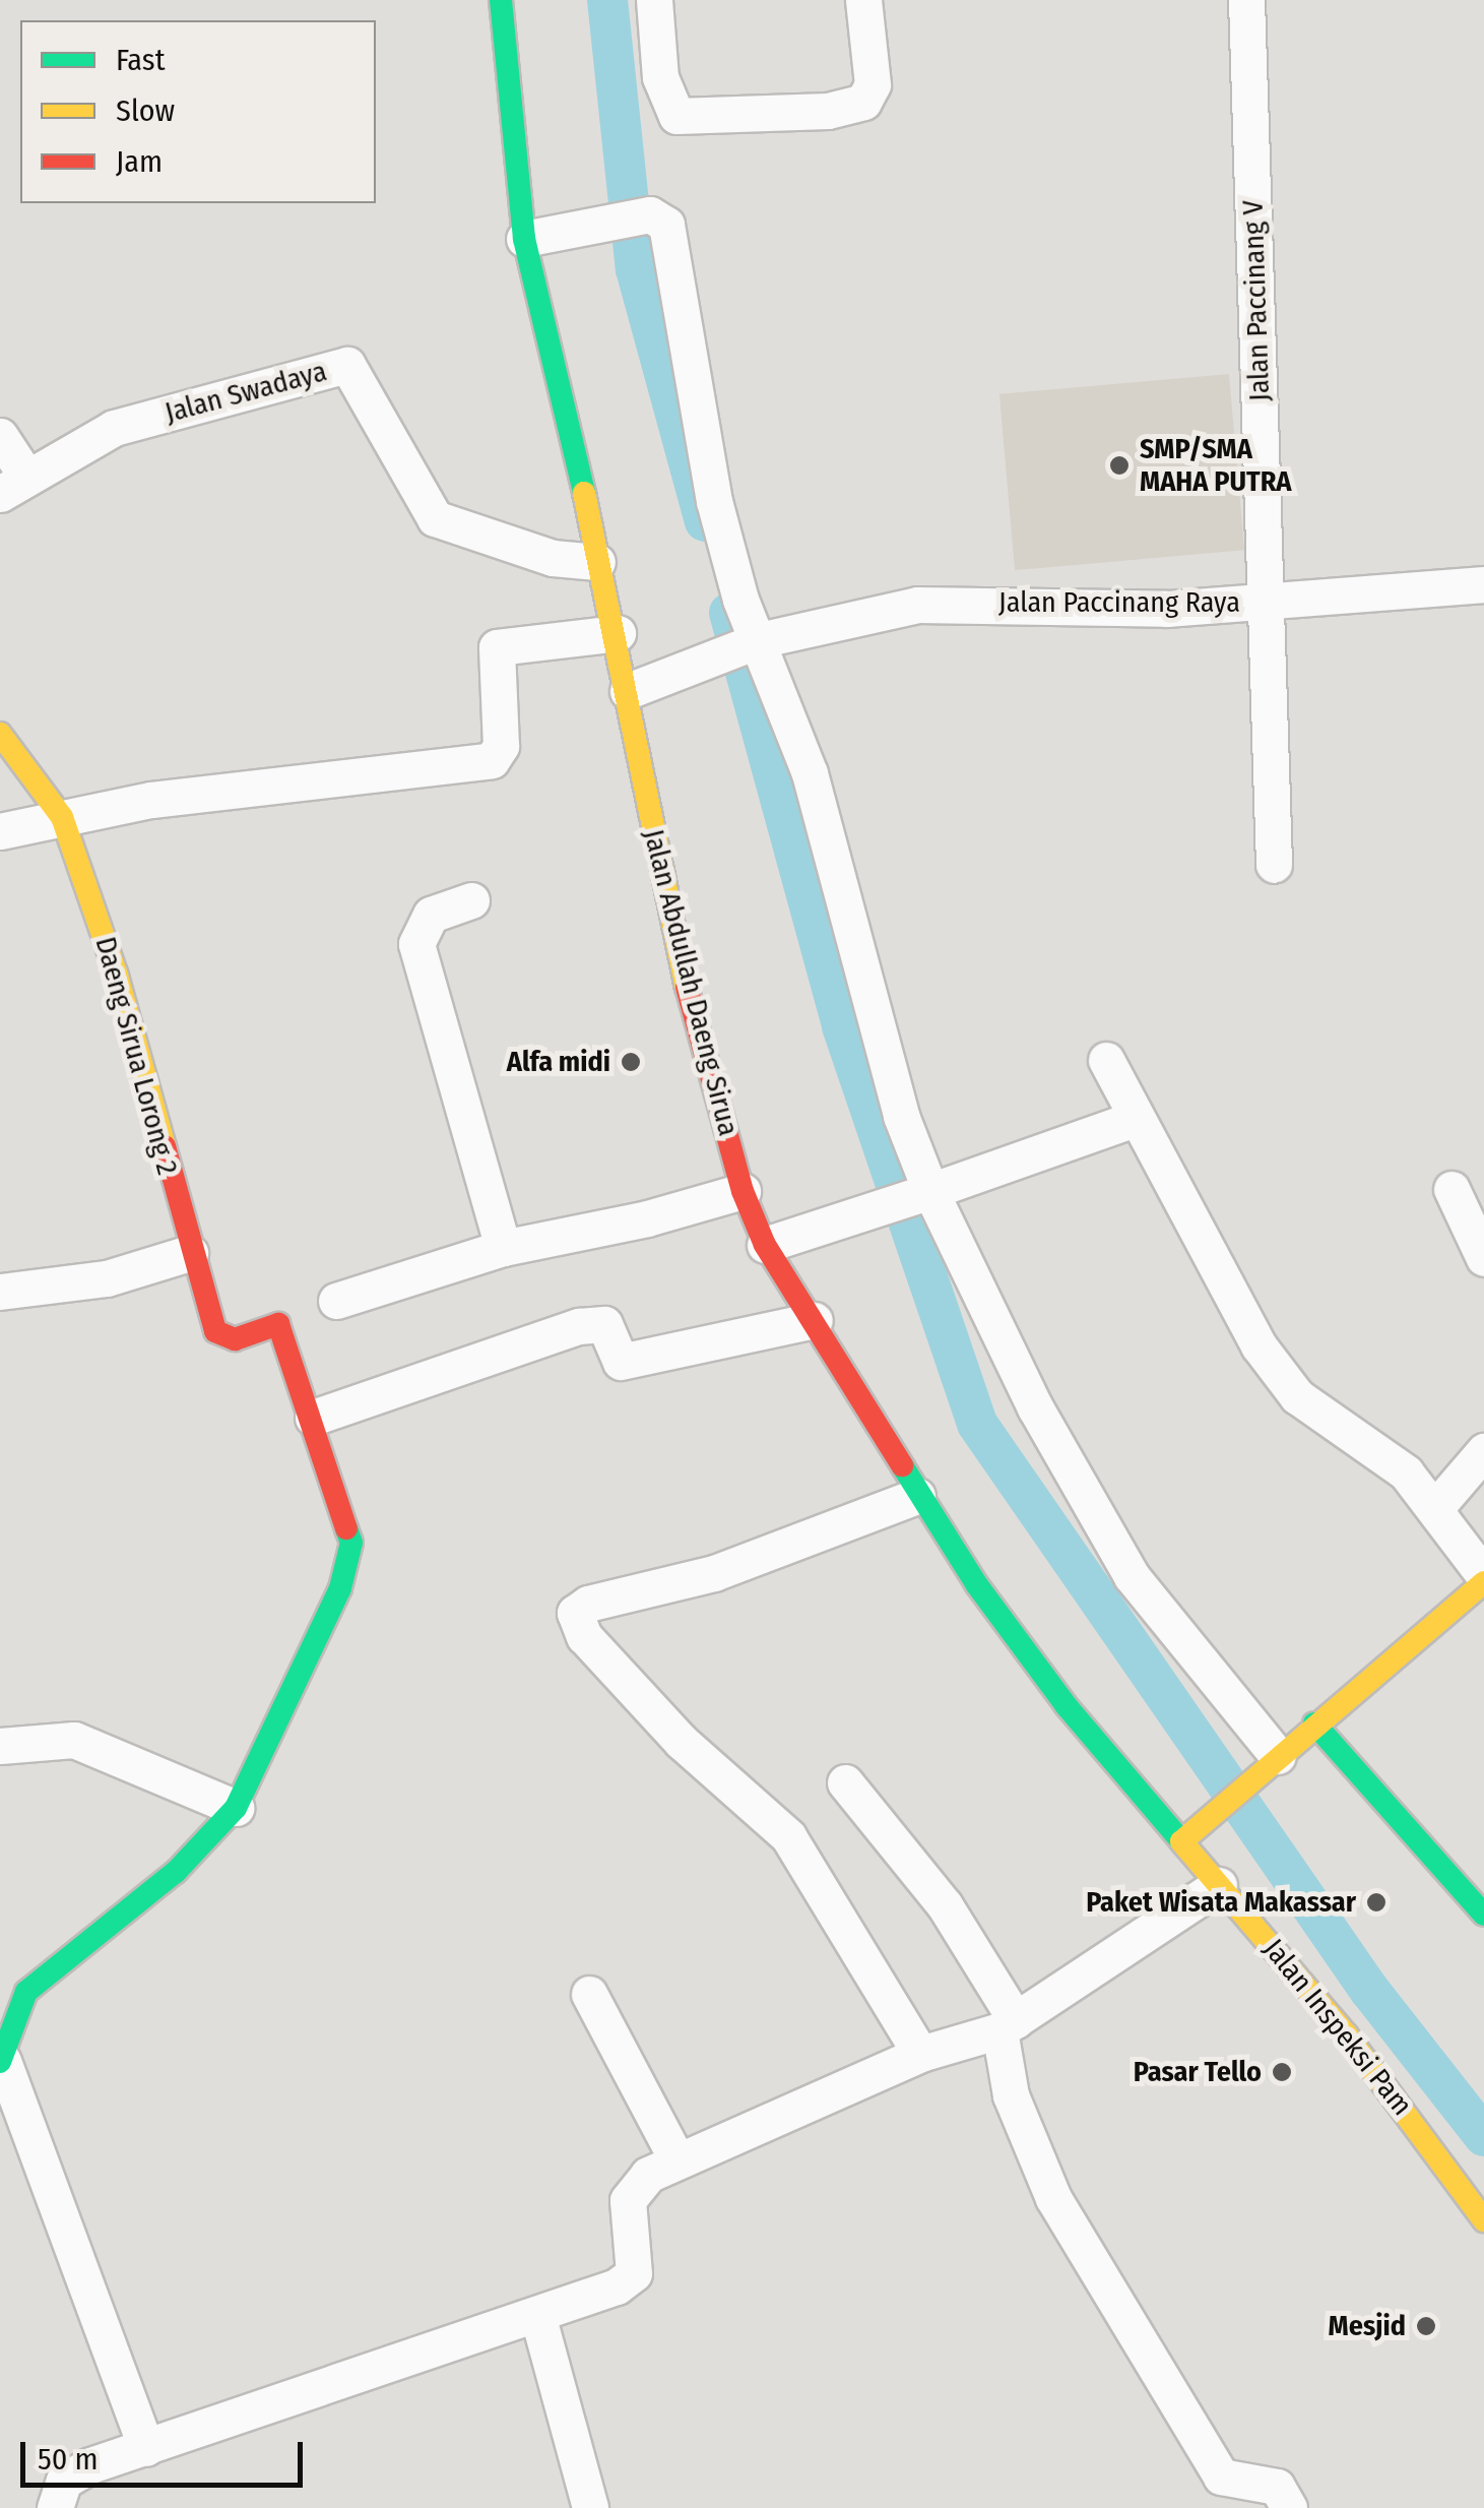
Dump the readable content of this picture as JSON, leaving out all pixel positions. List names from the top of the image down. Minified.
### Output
{"streets":{"main road":["Jalan Abdullah Daeng Sirua","Daeng Sirua Lorong 2","Jalan Inspeksi Pam"],"street":["Jalan Paccinang V","Jalan Swadaya","Jalan Paccinang Raya"]},"crossings":[["Jalan Paccinang V","Jalan Paccinang Raya"],["Jalan Swadaya","Jalan Abdullah Daeng Sirua"],["Jalan Paccinang Raya","Jalan Abdullah Daeng Sirua"],["Jalan Abdullah Daeng Sirua","Jalan Inspeksi Pam"]],"places":["SMP/SMA MAHA PUTRA","Alfa midi","Paket Wisata Makassar","Pasar Tello","Mesjid"],"legend":["Fast","Slow","Jam"],"scale_bar":"50 m"}
